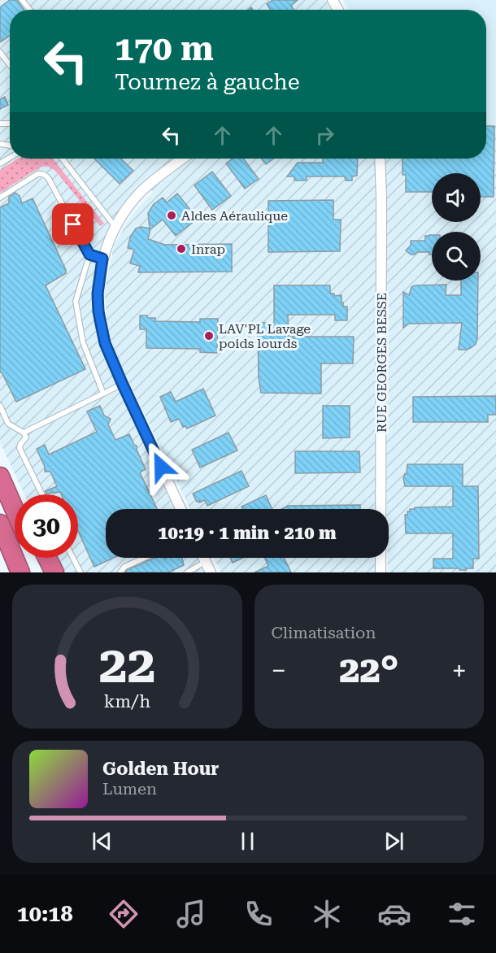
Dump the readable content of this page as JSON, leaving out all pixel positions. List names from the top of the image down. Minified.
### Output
{"streets":{"street":["RUE GEORGES BESSE"]},"places":["Aldes Aéraulique","Inrap","LAV'PL Lavage poids lourds"],"page":{"turn":["170 m","Tournez à gauche"],"limit":"30","trip":"10:19 · 1 min · 210 m","tile":"Climatisation","heat":["−","22°","+"],"song":["Golden Hour","Lumen"],"tabs":"10:18","gauge":["22","km/h"]}}
